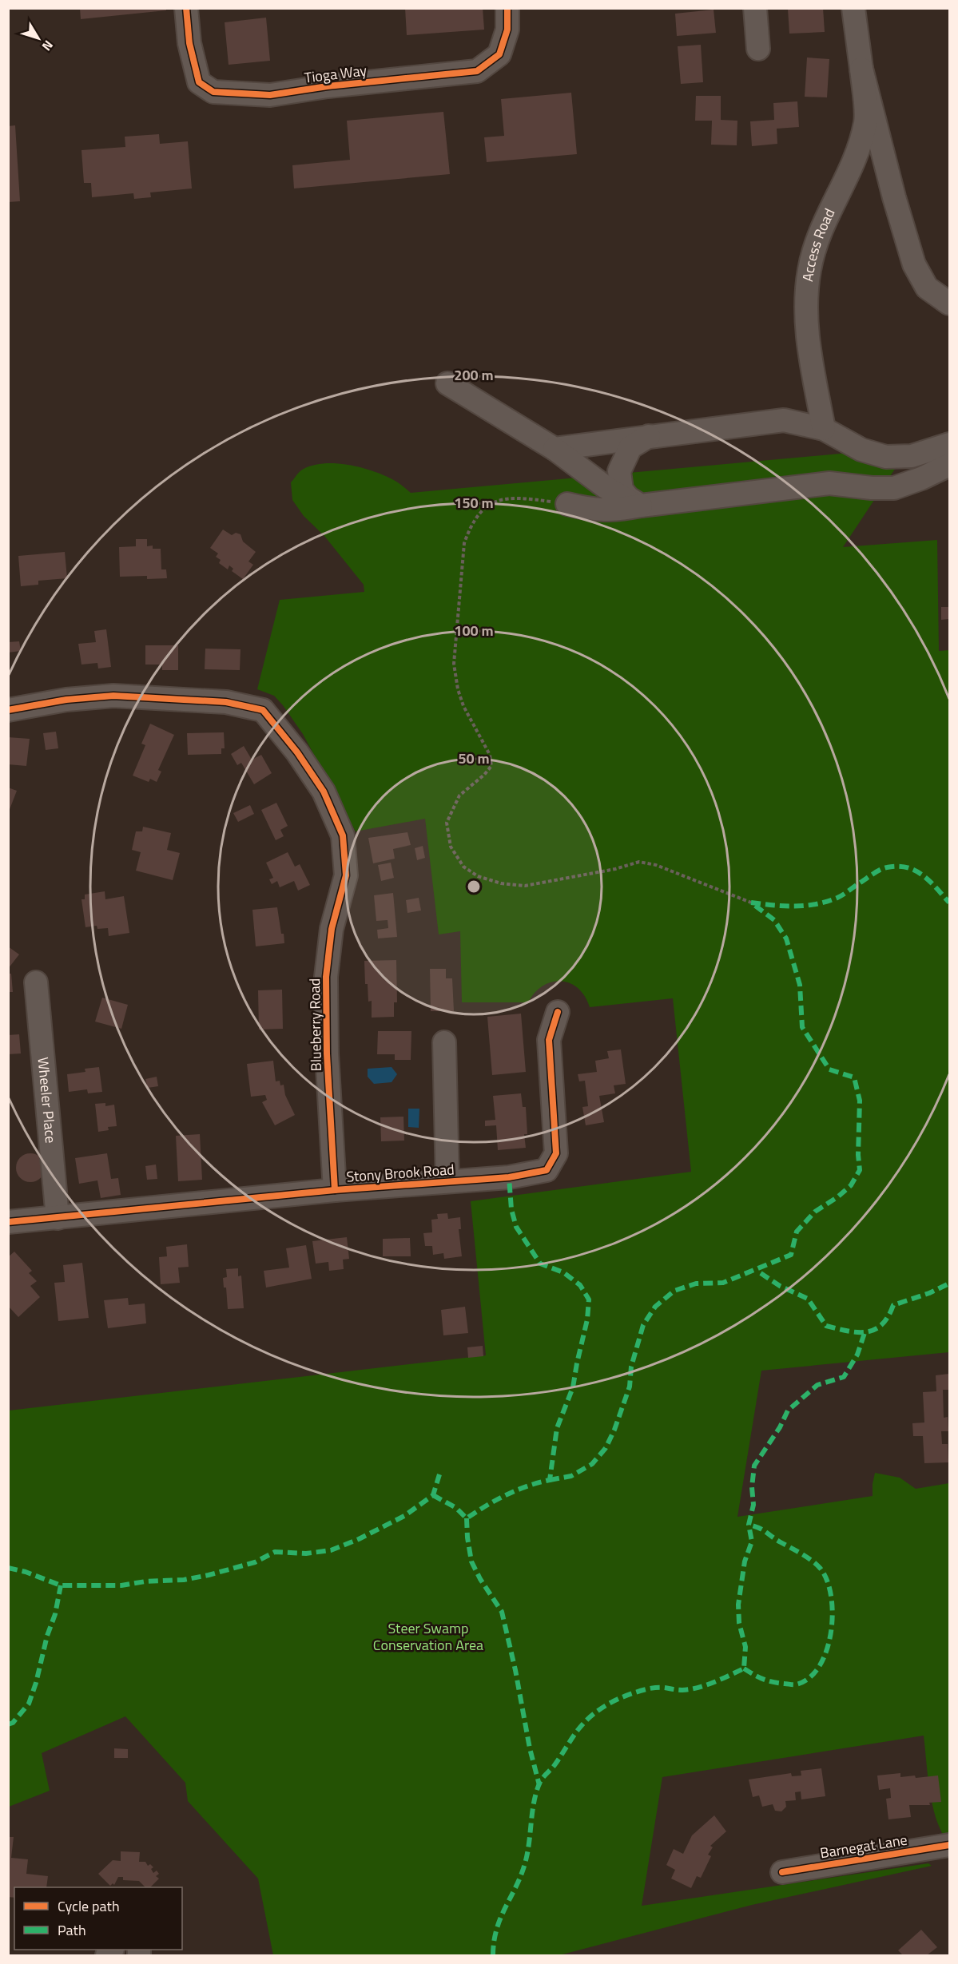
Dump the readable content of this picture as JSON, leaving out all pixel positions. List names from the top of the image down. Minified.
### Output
{"streets":{"street":["Tioga Way","Access Road","Blueberry Road","Wheeler Place","Stony Brook Road","Barnegat Lane"]},"crossings":[["Blueberry Road","Stony Brook Road"],["Wheeler Place","Stony Brook Road"]],"parks":["Steer Swamp Conservation Area"],"legend":["Cycle path","Path"],"north":"bottom right","rings":["200 m","150 m","100 m","50 m"]}
